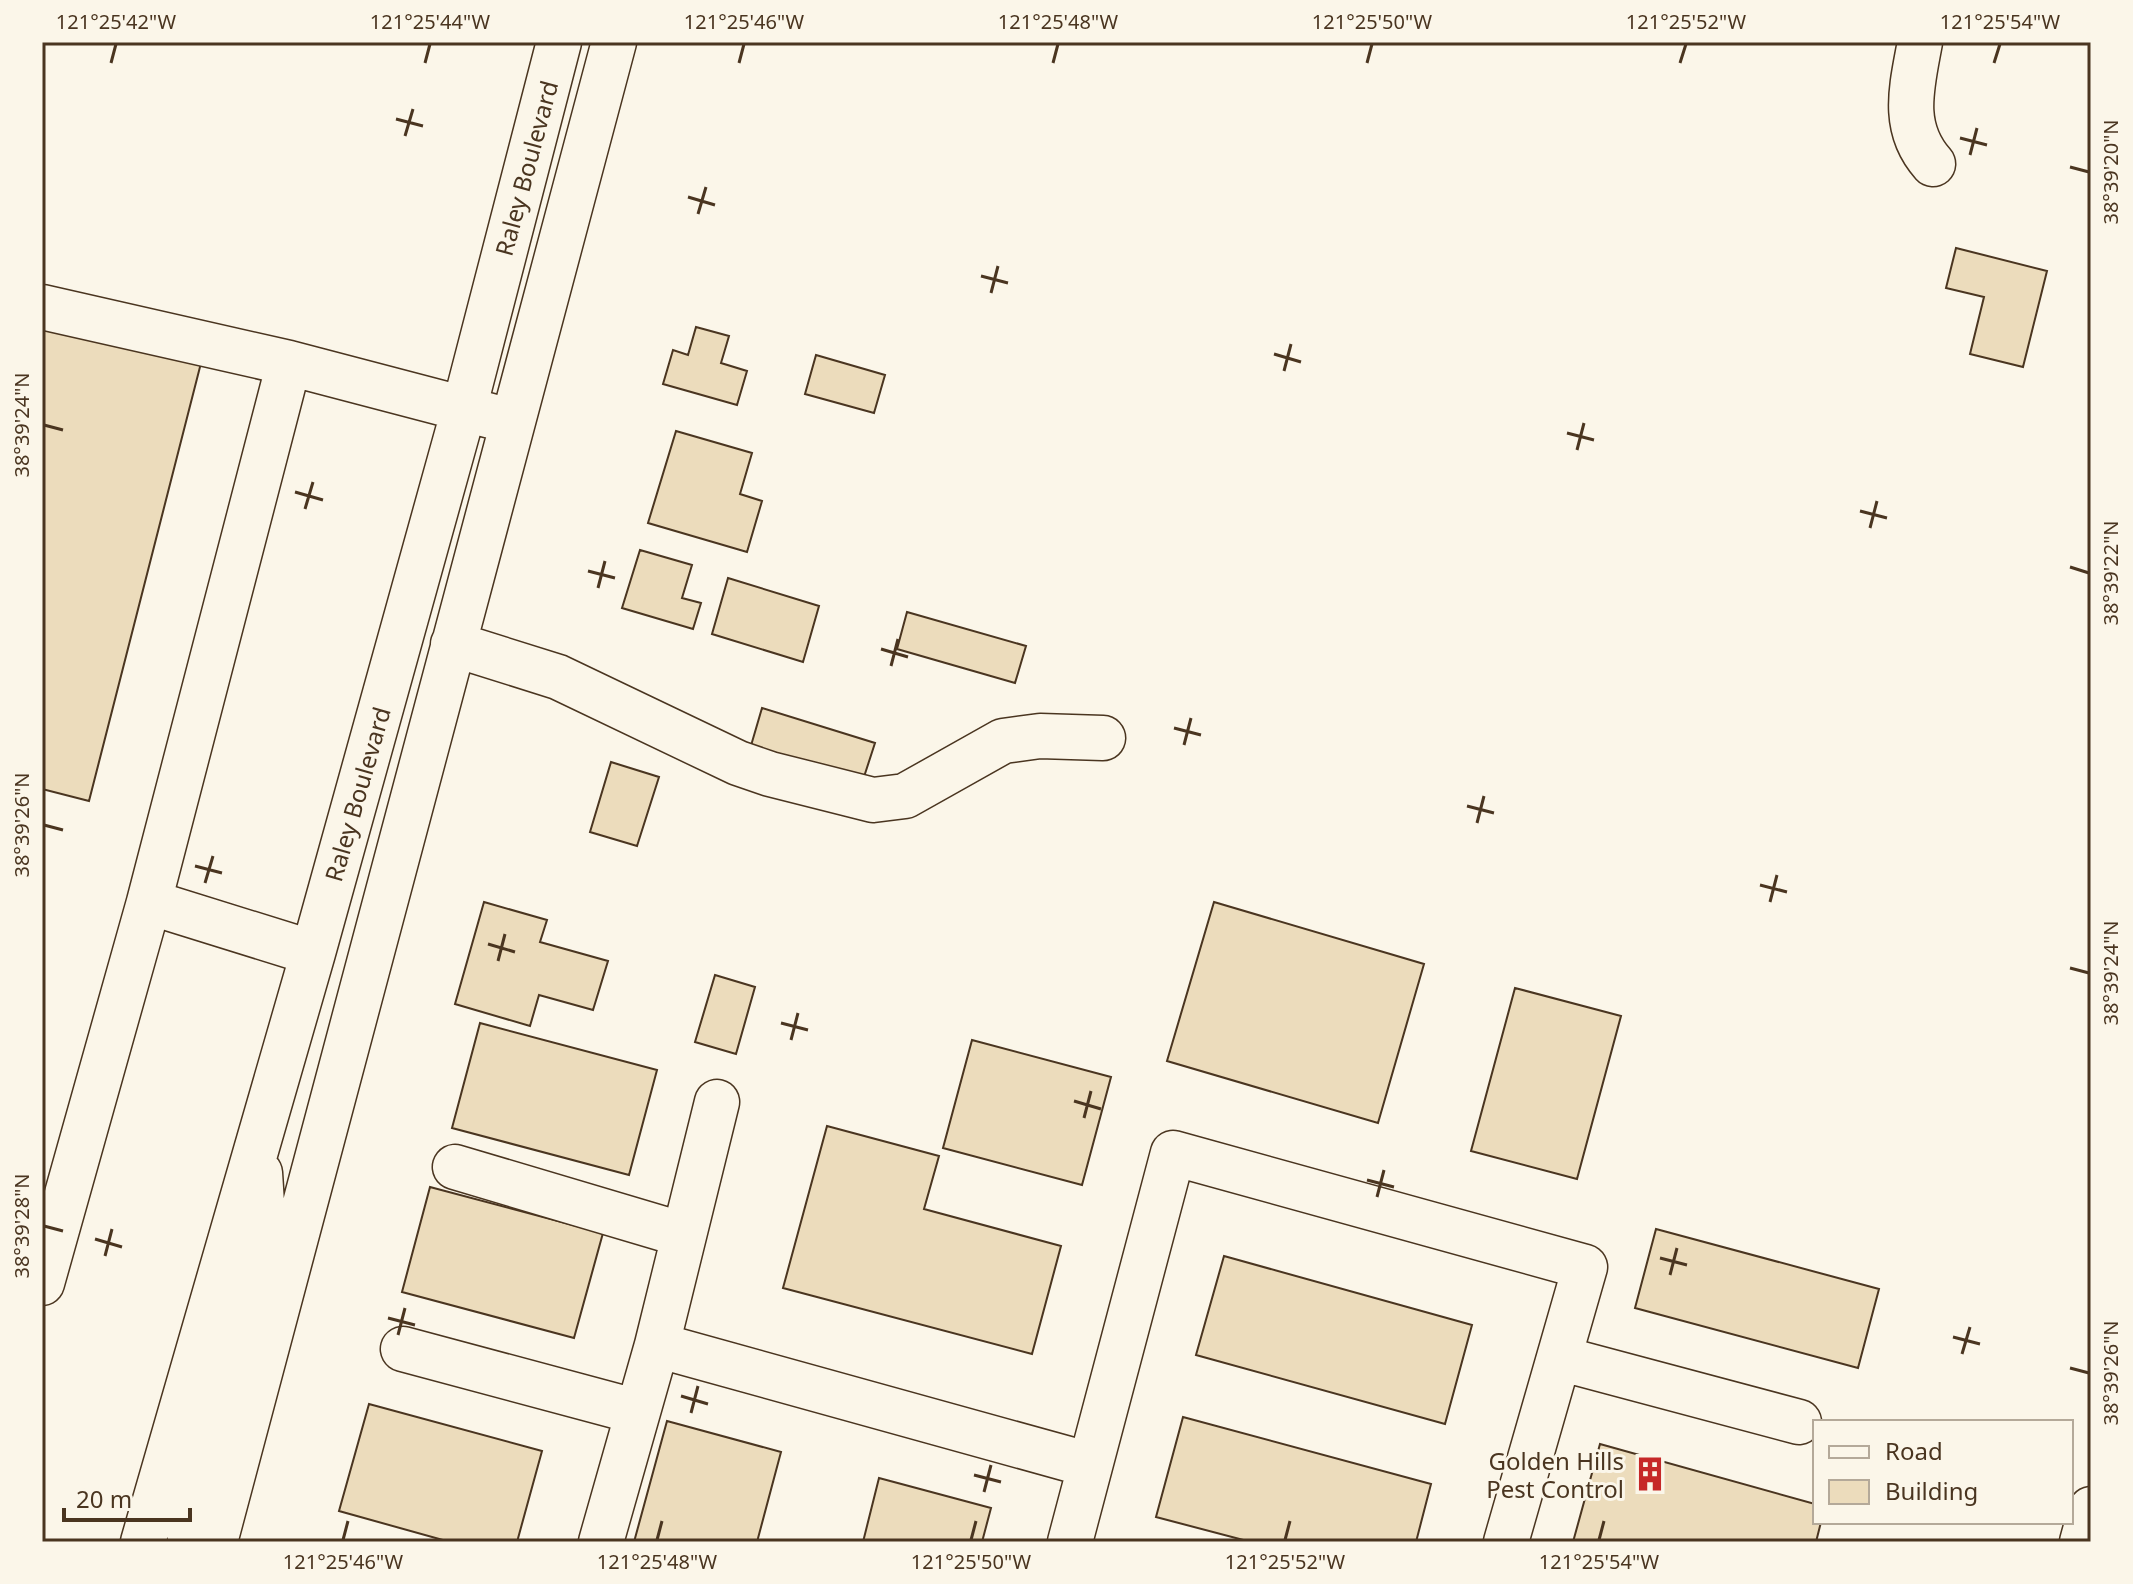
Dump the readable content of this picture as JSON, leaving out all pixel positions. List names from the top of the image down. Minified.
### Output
{"streets":{"street":["Raley Boulevard"]},"places":{"building":["Golden Hills Pest Control"]},"legend":["Road","Building"],"scale_bar":"20 m","coordinates":["121°25'42\"W","121°25'44\"W","121°25'46\"W","121°25'48\"W","121°25'50\"W","121°25'52\"W","121°25'54\"W","38°39'20\"N","38°39'24\"N","38°39'22\"N","38°39'26\"N","38°39'28\"N"]}
